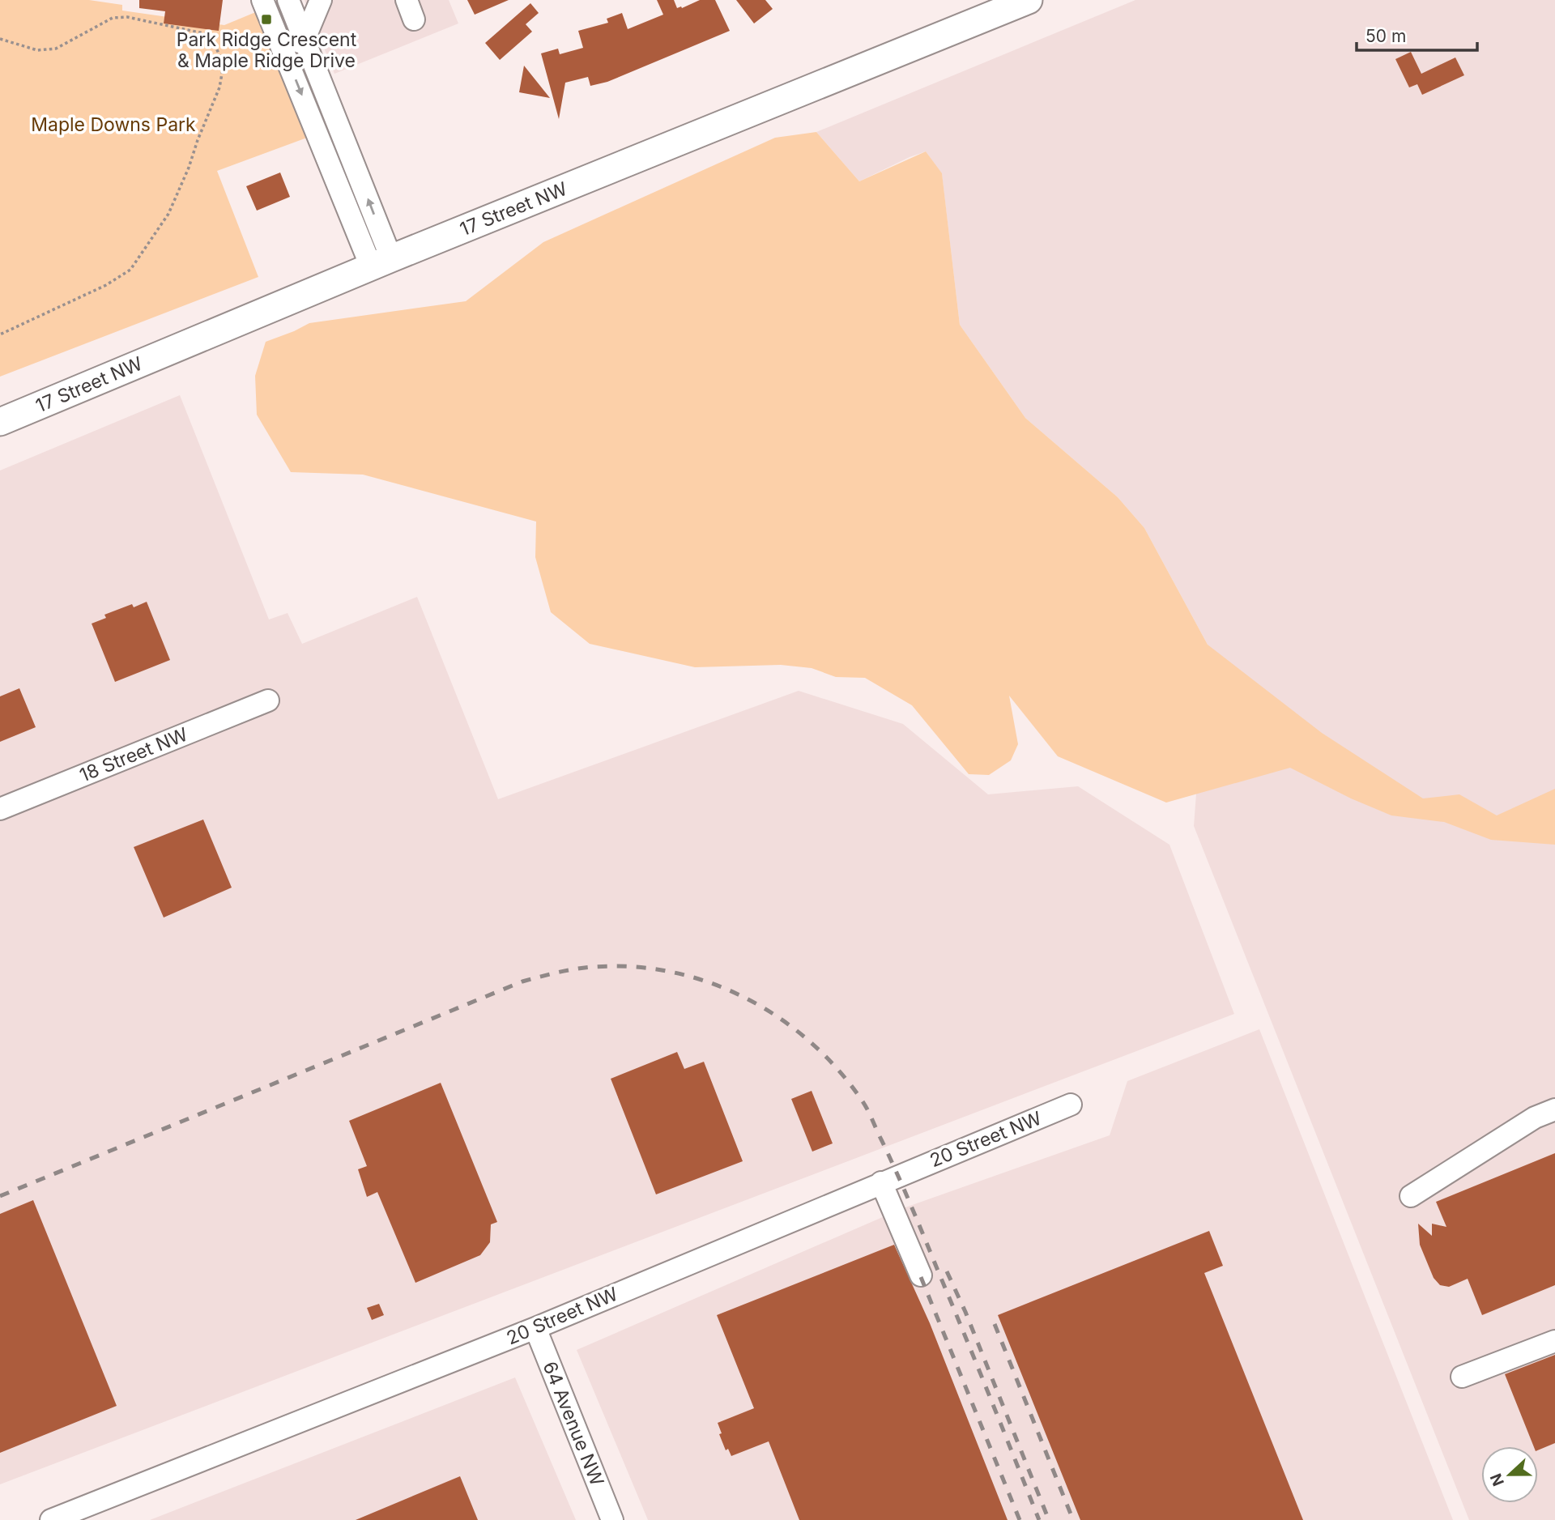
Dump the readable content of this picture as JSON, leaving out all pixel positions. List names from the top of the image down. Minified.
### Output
{"streets":{"main road":["17 Street NW"],"street":["18 Street NW","20 Street NW","64 Avenue NW"]},"crossings":[["20 Street NW","64 Avenue NW"]],"parks":["Maple Downs Park"],"places":{"transit":["Park Ridge Crescent & Maple Ridge Drive"]},"scale_bar":"50 m","north":"left"}
